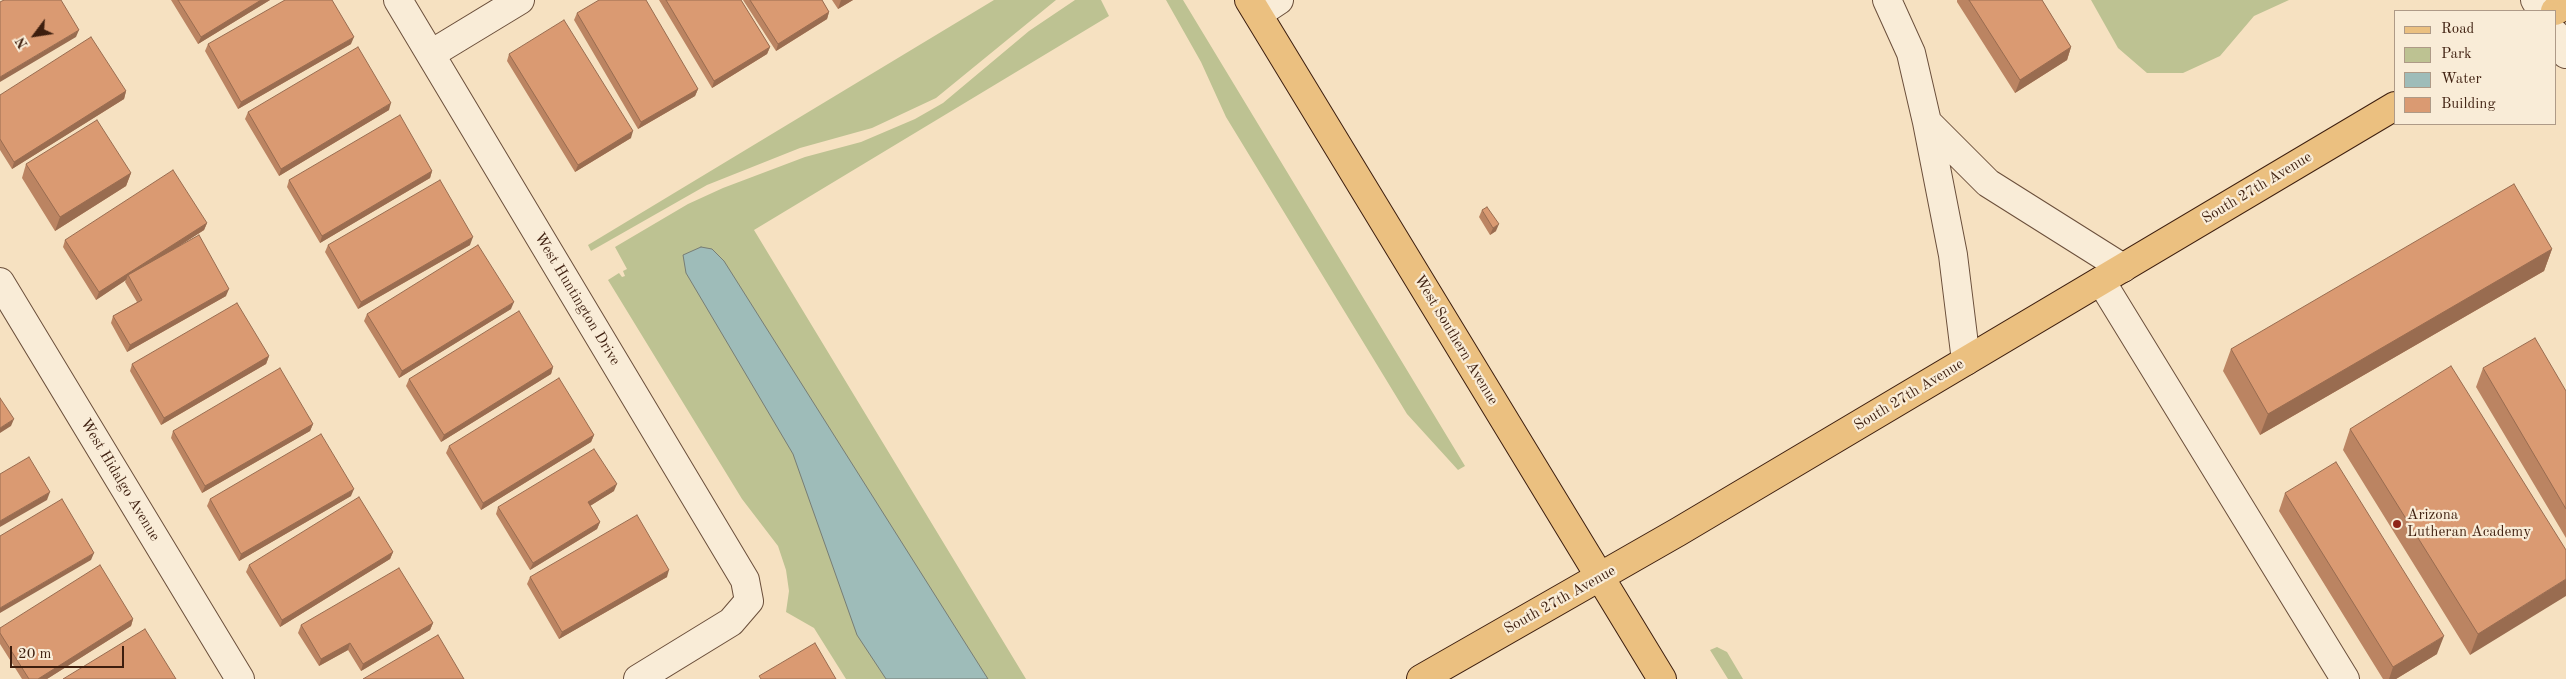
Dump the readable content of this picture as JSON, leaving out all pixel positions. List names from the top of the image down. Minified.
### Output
{"streets":{"main road":["South 27th Avenue","West Southern Avenue"],"street":["West Huntington Drive","West Hidalgo Avenue"]},"crossings":[["South 27th Avenue","West Southern Avenue"]],"places":["Arizona Lutheran Academy"],"legend":["Road","Park","Water","Building"],"scale_bar":"20 m","north":"bottom left"}
